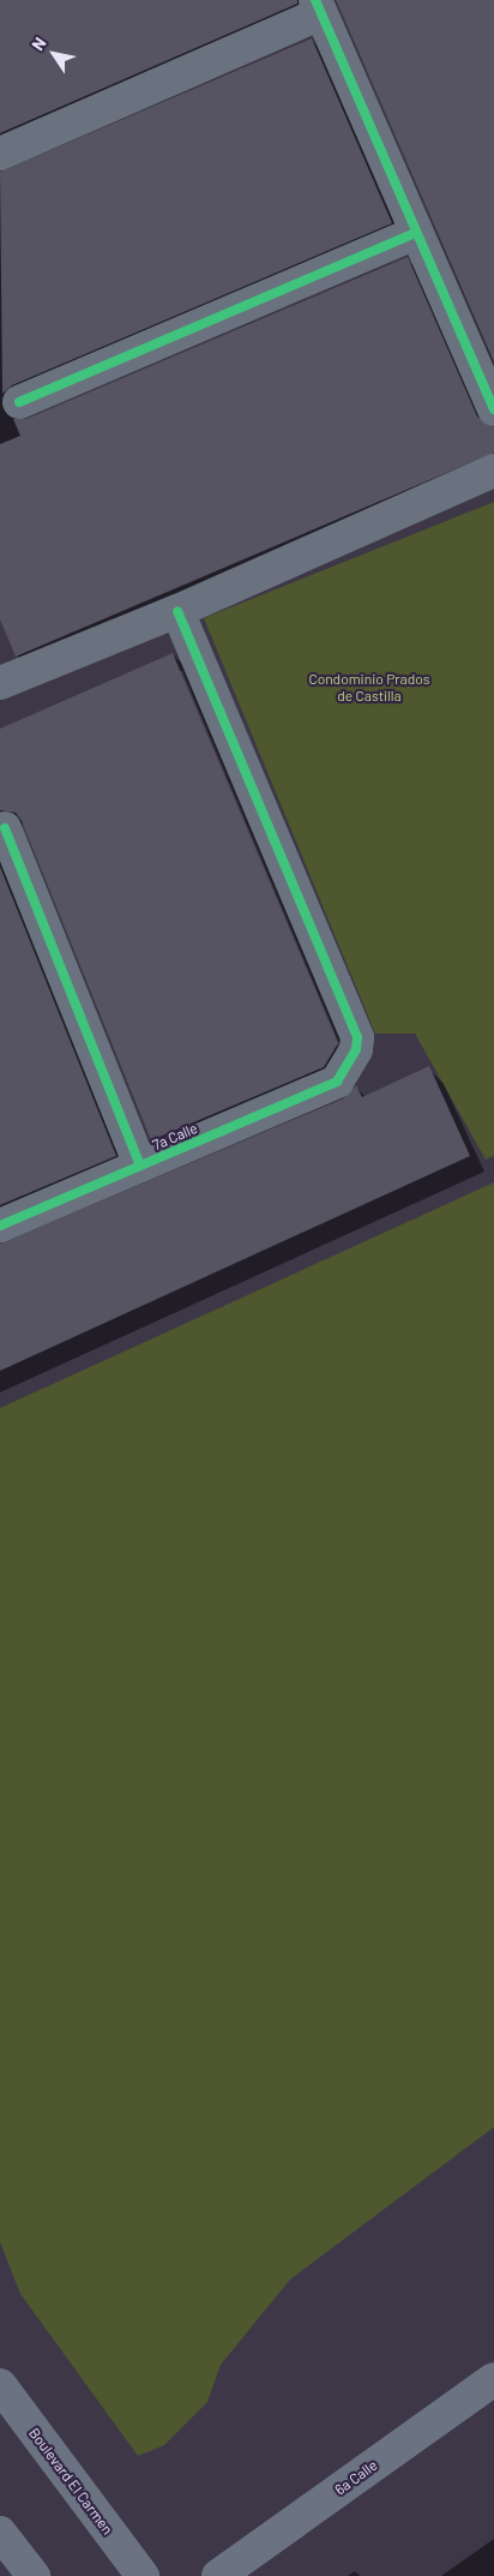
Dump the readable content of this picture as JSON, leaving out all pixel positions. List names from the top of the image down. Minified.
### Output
{"streets":{"main road":["6a Calle","Boulevard El Carmen"],"street":["7a Calle"]},"parks":["Condominio Prados de Castilla"],"north":"top left"}
